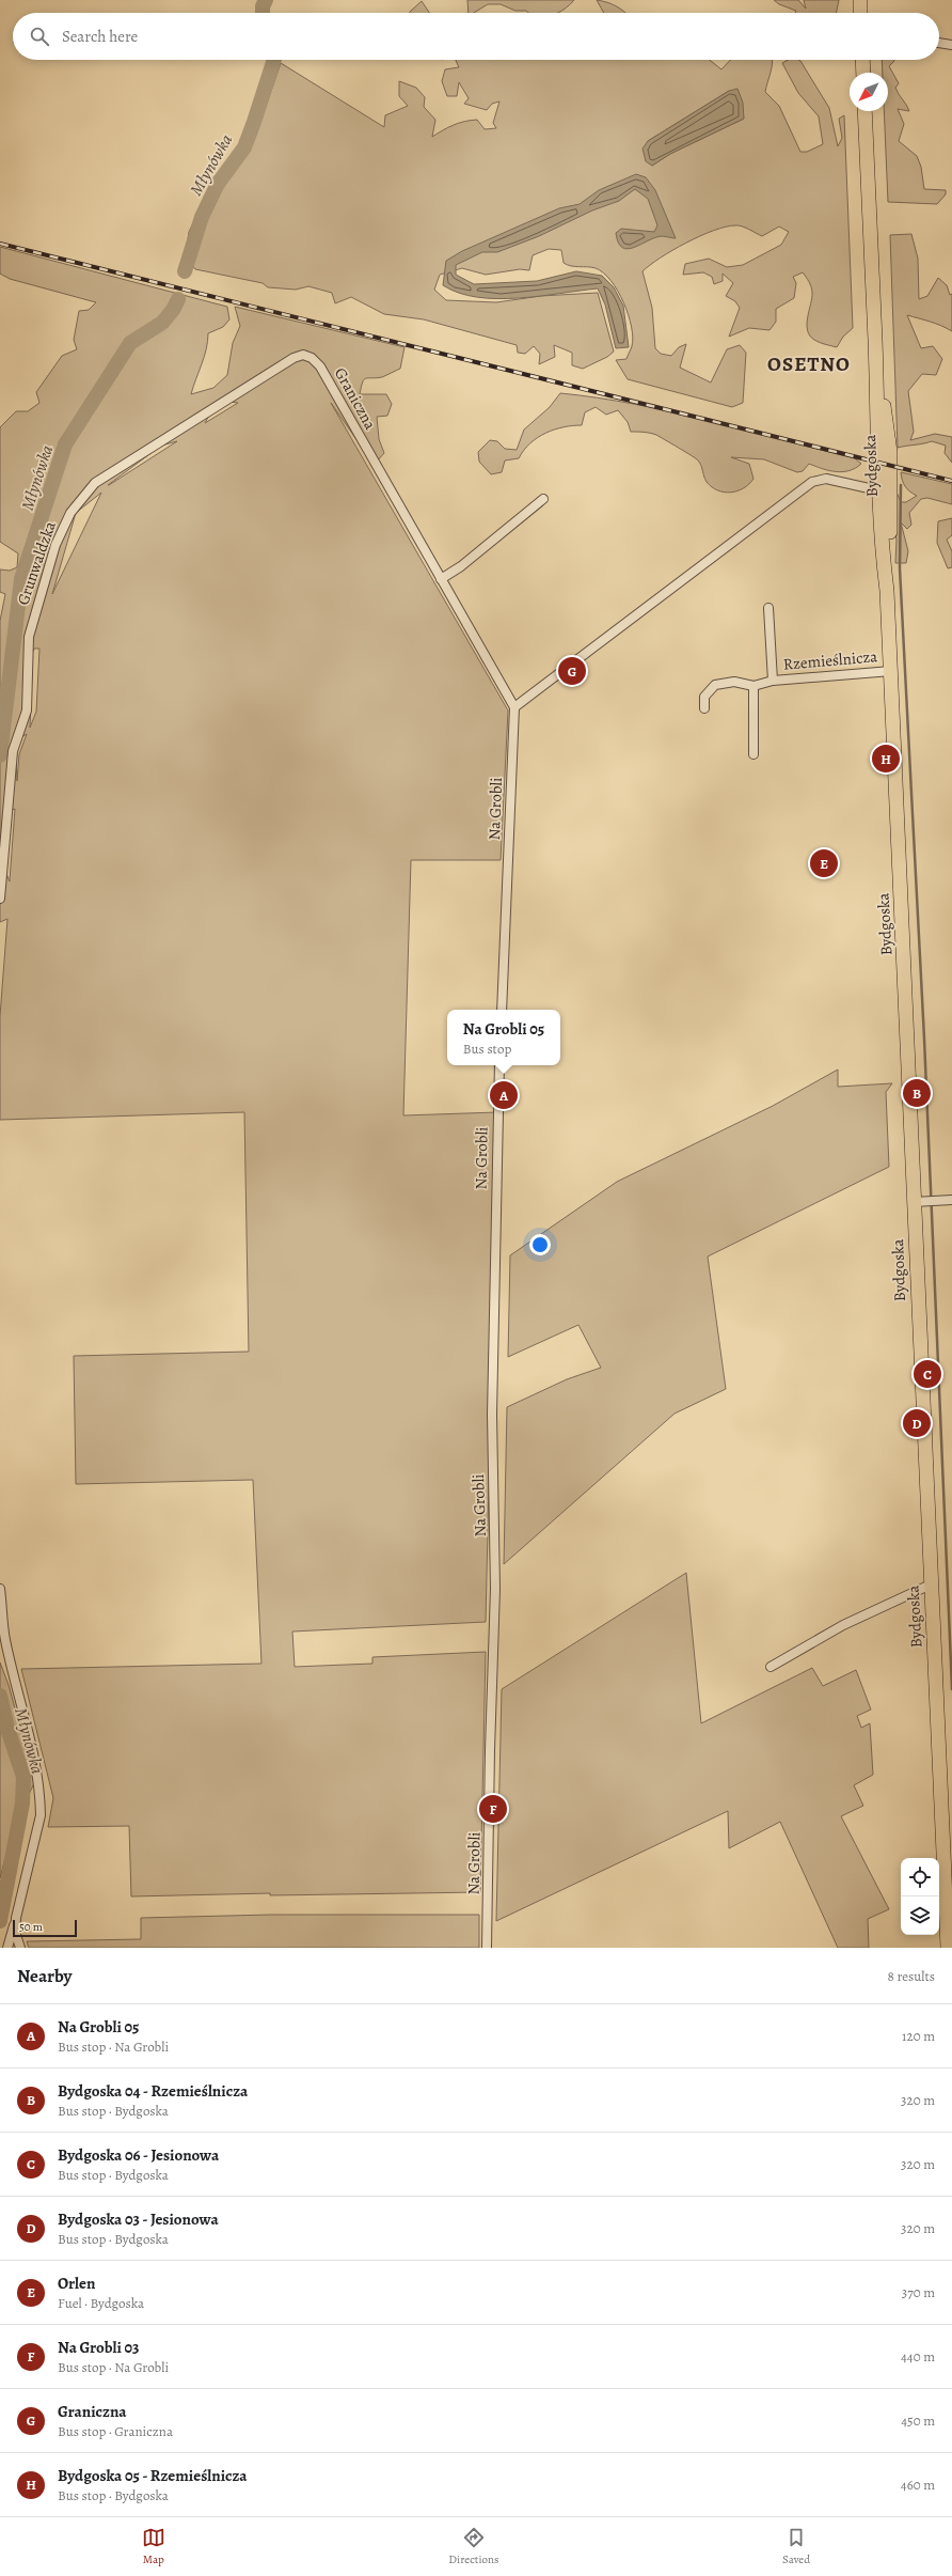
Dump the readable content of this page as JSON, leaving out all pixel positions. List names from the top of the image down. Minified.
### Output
{"streets":{"main road":["Bydgoska"],"street":["Graniczna","Grunwaldzka","Rzemieślnicza","Na Grobli"]},"crossings":[["Graniczna","Grunwaldzka"],["Graniczna","Na Grobli"],["Bydgoska","Rzemieślnicza"]],"districts":["OSETNO"],"water":["Młynówka"],"scale_bar":"50 m","north":"bottom left","page":{"search":"Search here","pins":["G","H","E","B","A","C","D","F"],"popup":["Na Grobli 05","Bus stop"],"scale":"50 m","heading":["Nearby","8 results"],"list":[{"mark":"A","name":"Na Grobli 05","note":"Bus stop · Na Grobli","value":"120 m"},{"mark":"B","name":"Bydgoska 04 - Rzemieślnicza","note":"Bus stop · Bydgoska","value":"320 m"},{"mark":"C","name":"Bydgoska 06 - Jesionowa","note":"Bus stop · Bydgoska","value":"320 m"},{"mark":"D","name":"Bydgoska 03 - Jesionowa","note":"Bus stop · Bydgoska","value":"320 m"},{"mark":"E","name":"Orlen","note":"Fuel · Bydgoska","value":"370 m"},{"mark":"F","name":"Na Grobli 03","note":"Bus stop · Na Grobli","value":"440 m"},{"mark":"G","name":"Graniczna","note":"Bus stop · Graniczna","value":"450 m"},{"mark":"H","name":"Bydgoska 05 - Rzemieślnicza","note":"Bus stop · Bydgoska","value":"460 m"}],"nav":["Map","Directions","Saved"]}}
